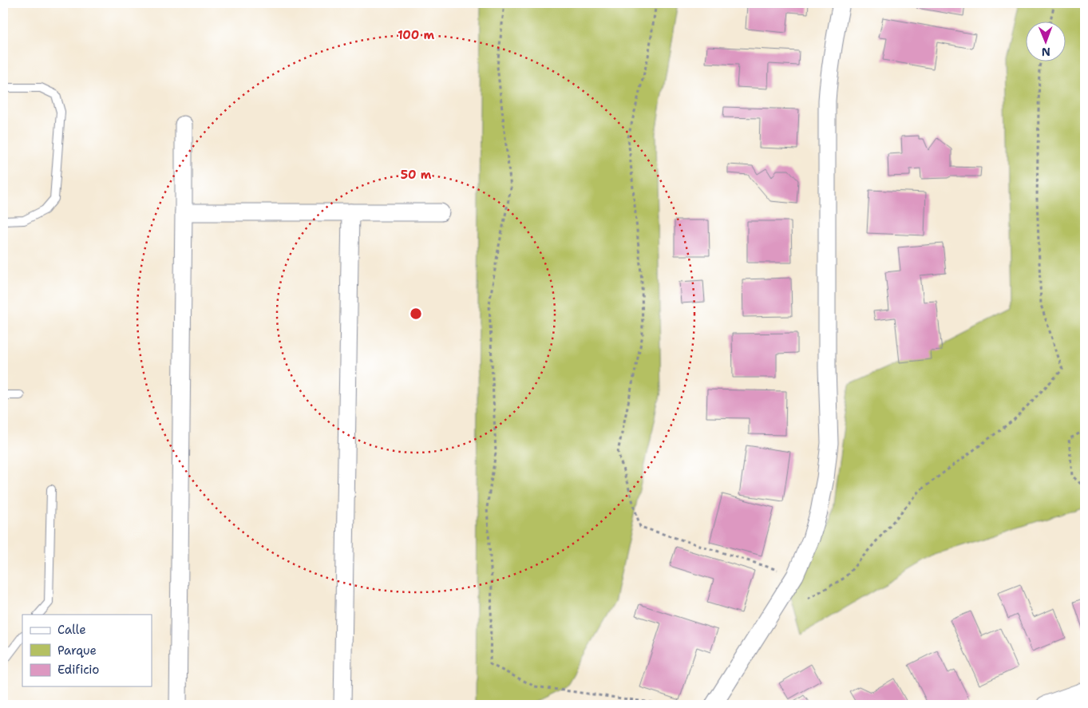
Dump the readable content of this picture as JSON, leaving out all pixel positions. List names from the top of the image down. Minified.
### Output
{"legend":["Calle","Parque","Edificio"],"north":"bottom","rings":["100 m","50 m"]}
